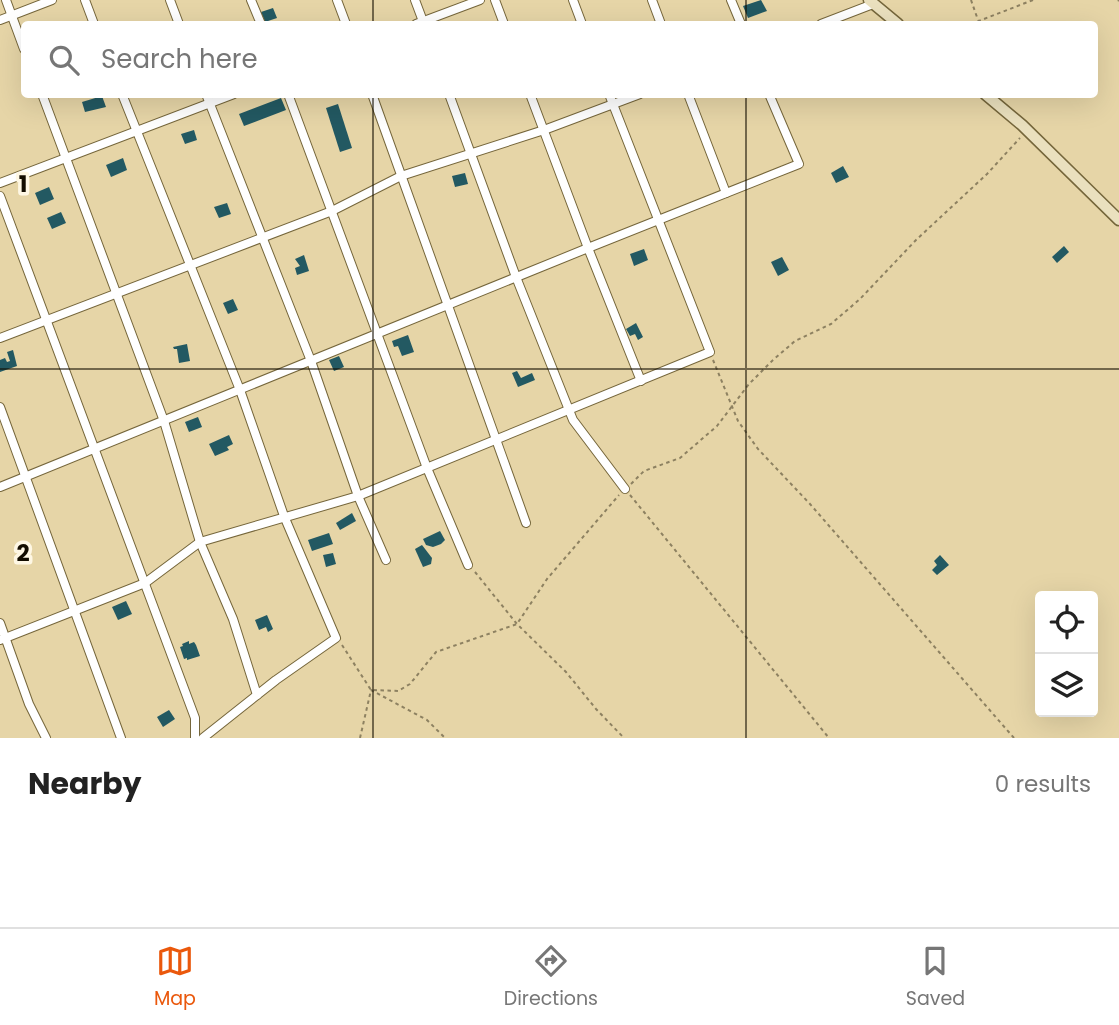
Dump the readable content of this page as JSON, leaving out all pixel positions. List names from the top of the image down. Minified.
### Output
{"page":{"search":"Search here","heading":["Nearby","0 results"],"nav":["Map","Directions","Saved"]},"grid":{"rows":["1","2"]}}
